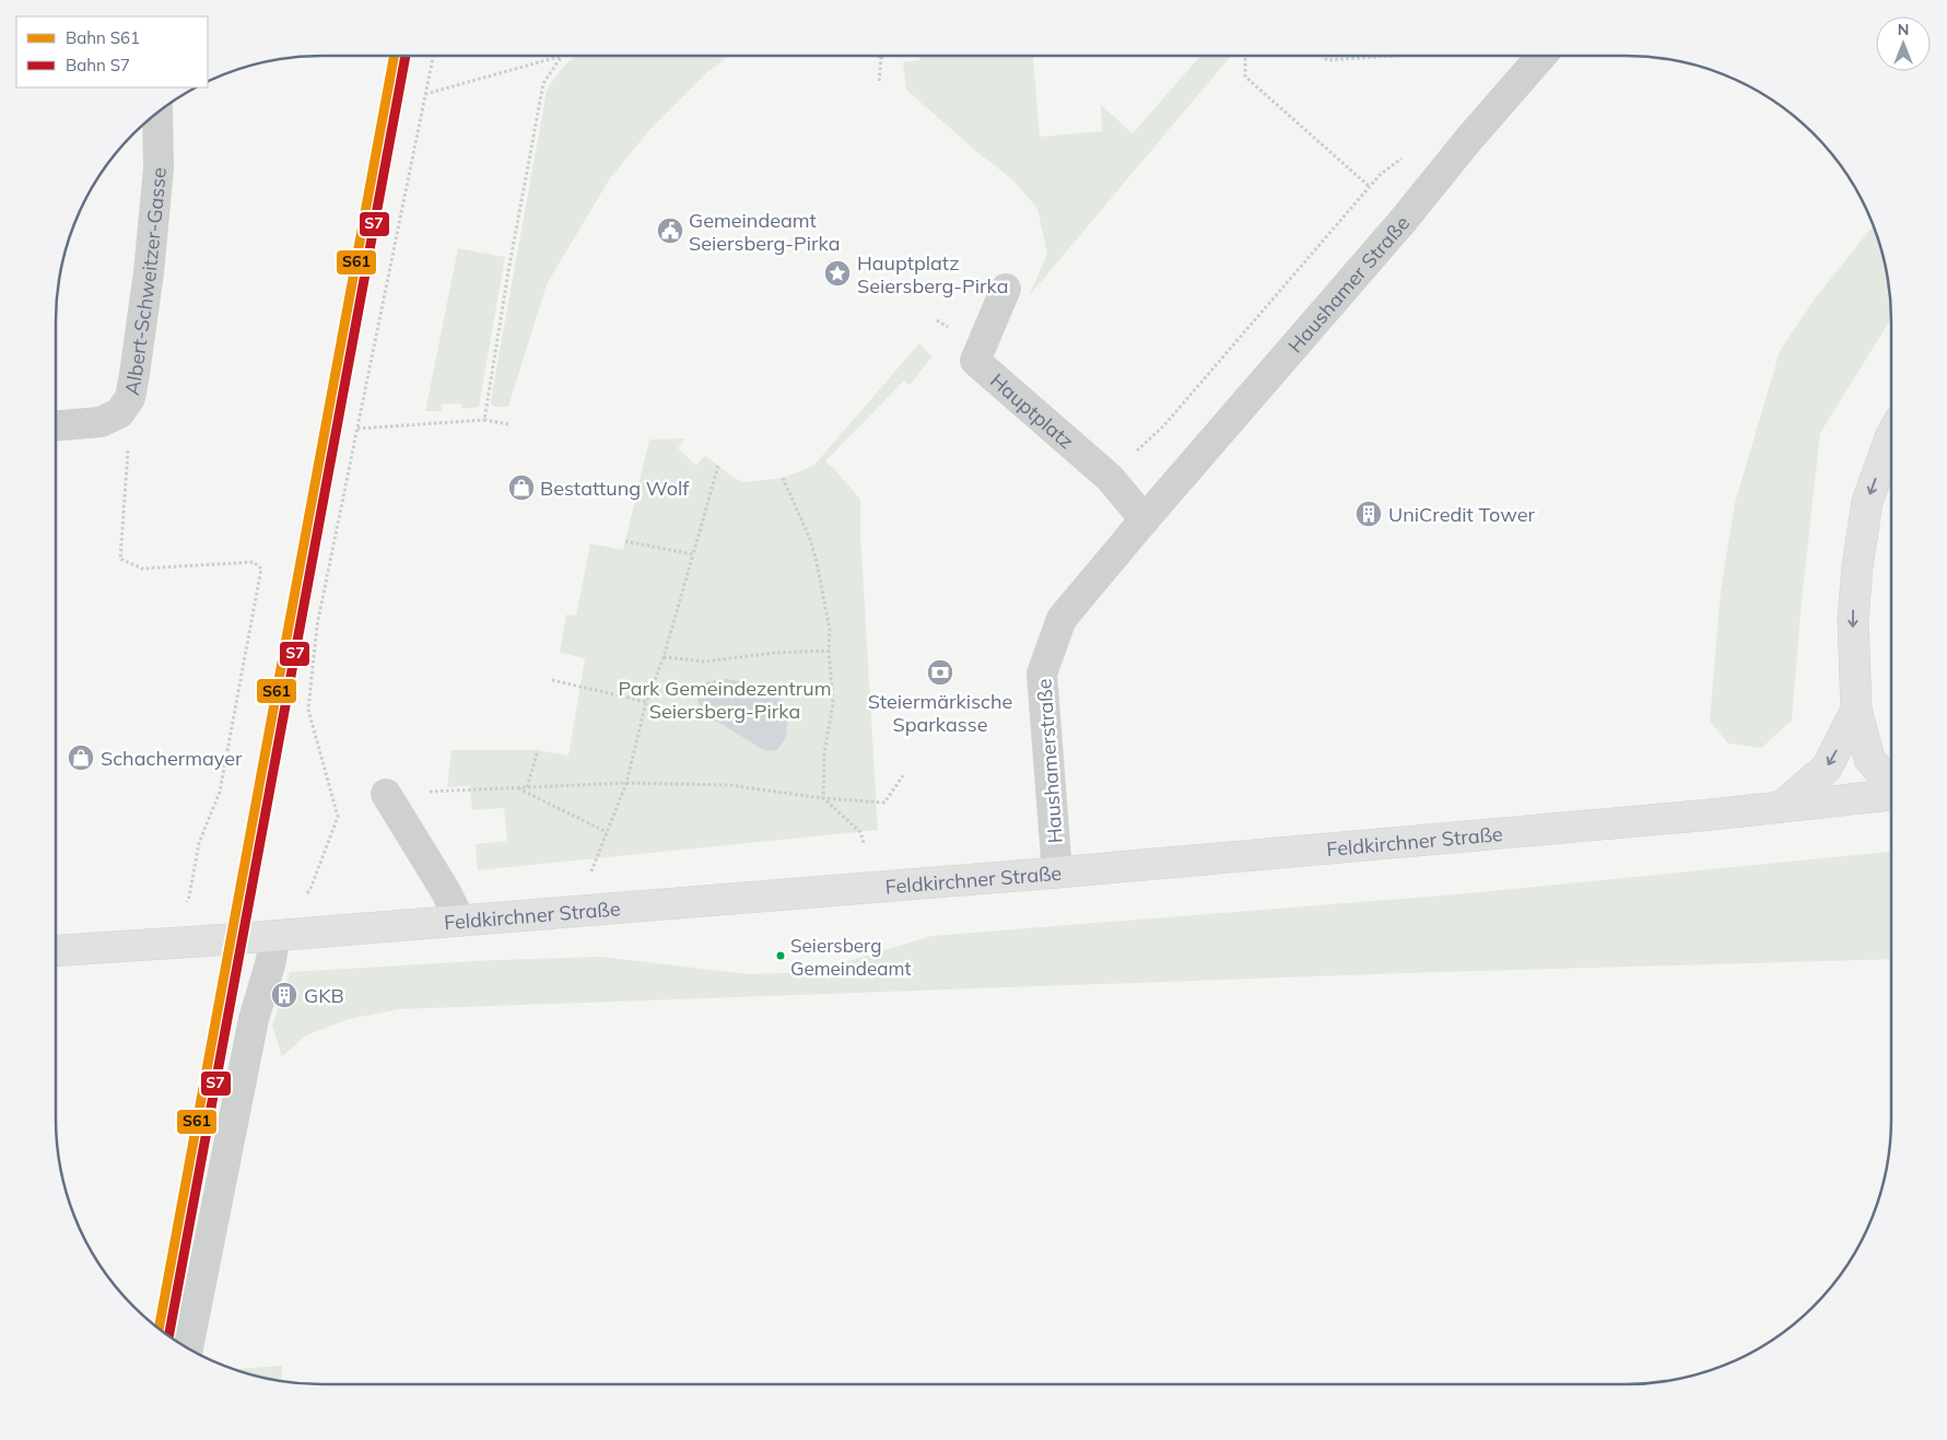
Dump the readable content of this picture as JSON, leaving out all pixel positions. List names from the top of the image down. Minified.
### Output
{"streets":{"main road":["Feldkirchner Straße"],"street":["Albert-Schweitzer-Gasse","Haushamer Straße","Hauptplatz","Haushamerstraße"]},"crossings":[["Haushamer Straße","Hauptplatz"],["Haushamer Straße","Haushamerstraße"],["Hauptplatz","Haushamerstraße"],["Haushamerstraße","Feldkirchner Straße"]],"parks":["Park Gemeindezentrum Seiersberg-Pirka"],"places":{"public building":["Gemeindeamt Seiersberg-Pirka"],"place":["Hauptplatz Seiersberg-Pirka"],"shop":["Bestattung Wolf","Schachermayer"],"building":["UniCredit Tower","GKB"],"bank":["Steiermärkische Sparkasse"],"other":["Seiersberg Gemeindeamt"]},"lines":["rail line S61","rail line S7"],"legend":["Bahn S61","Bahn S7"],"north":"top"}
